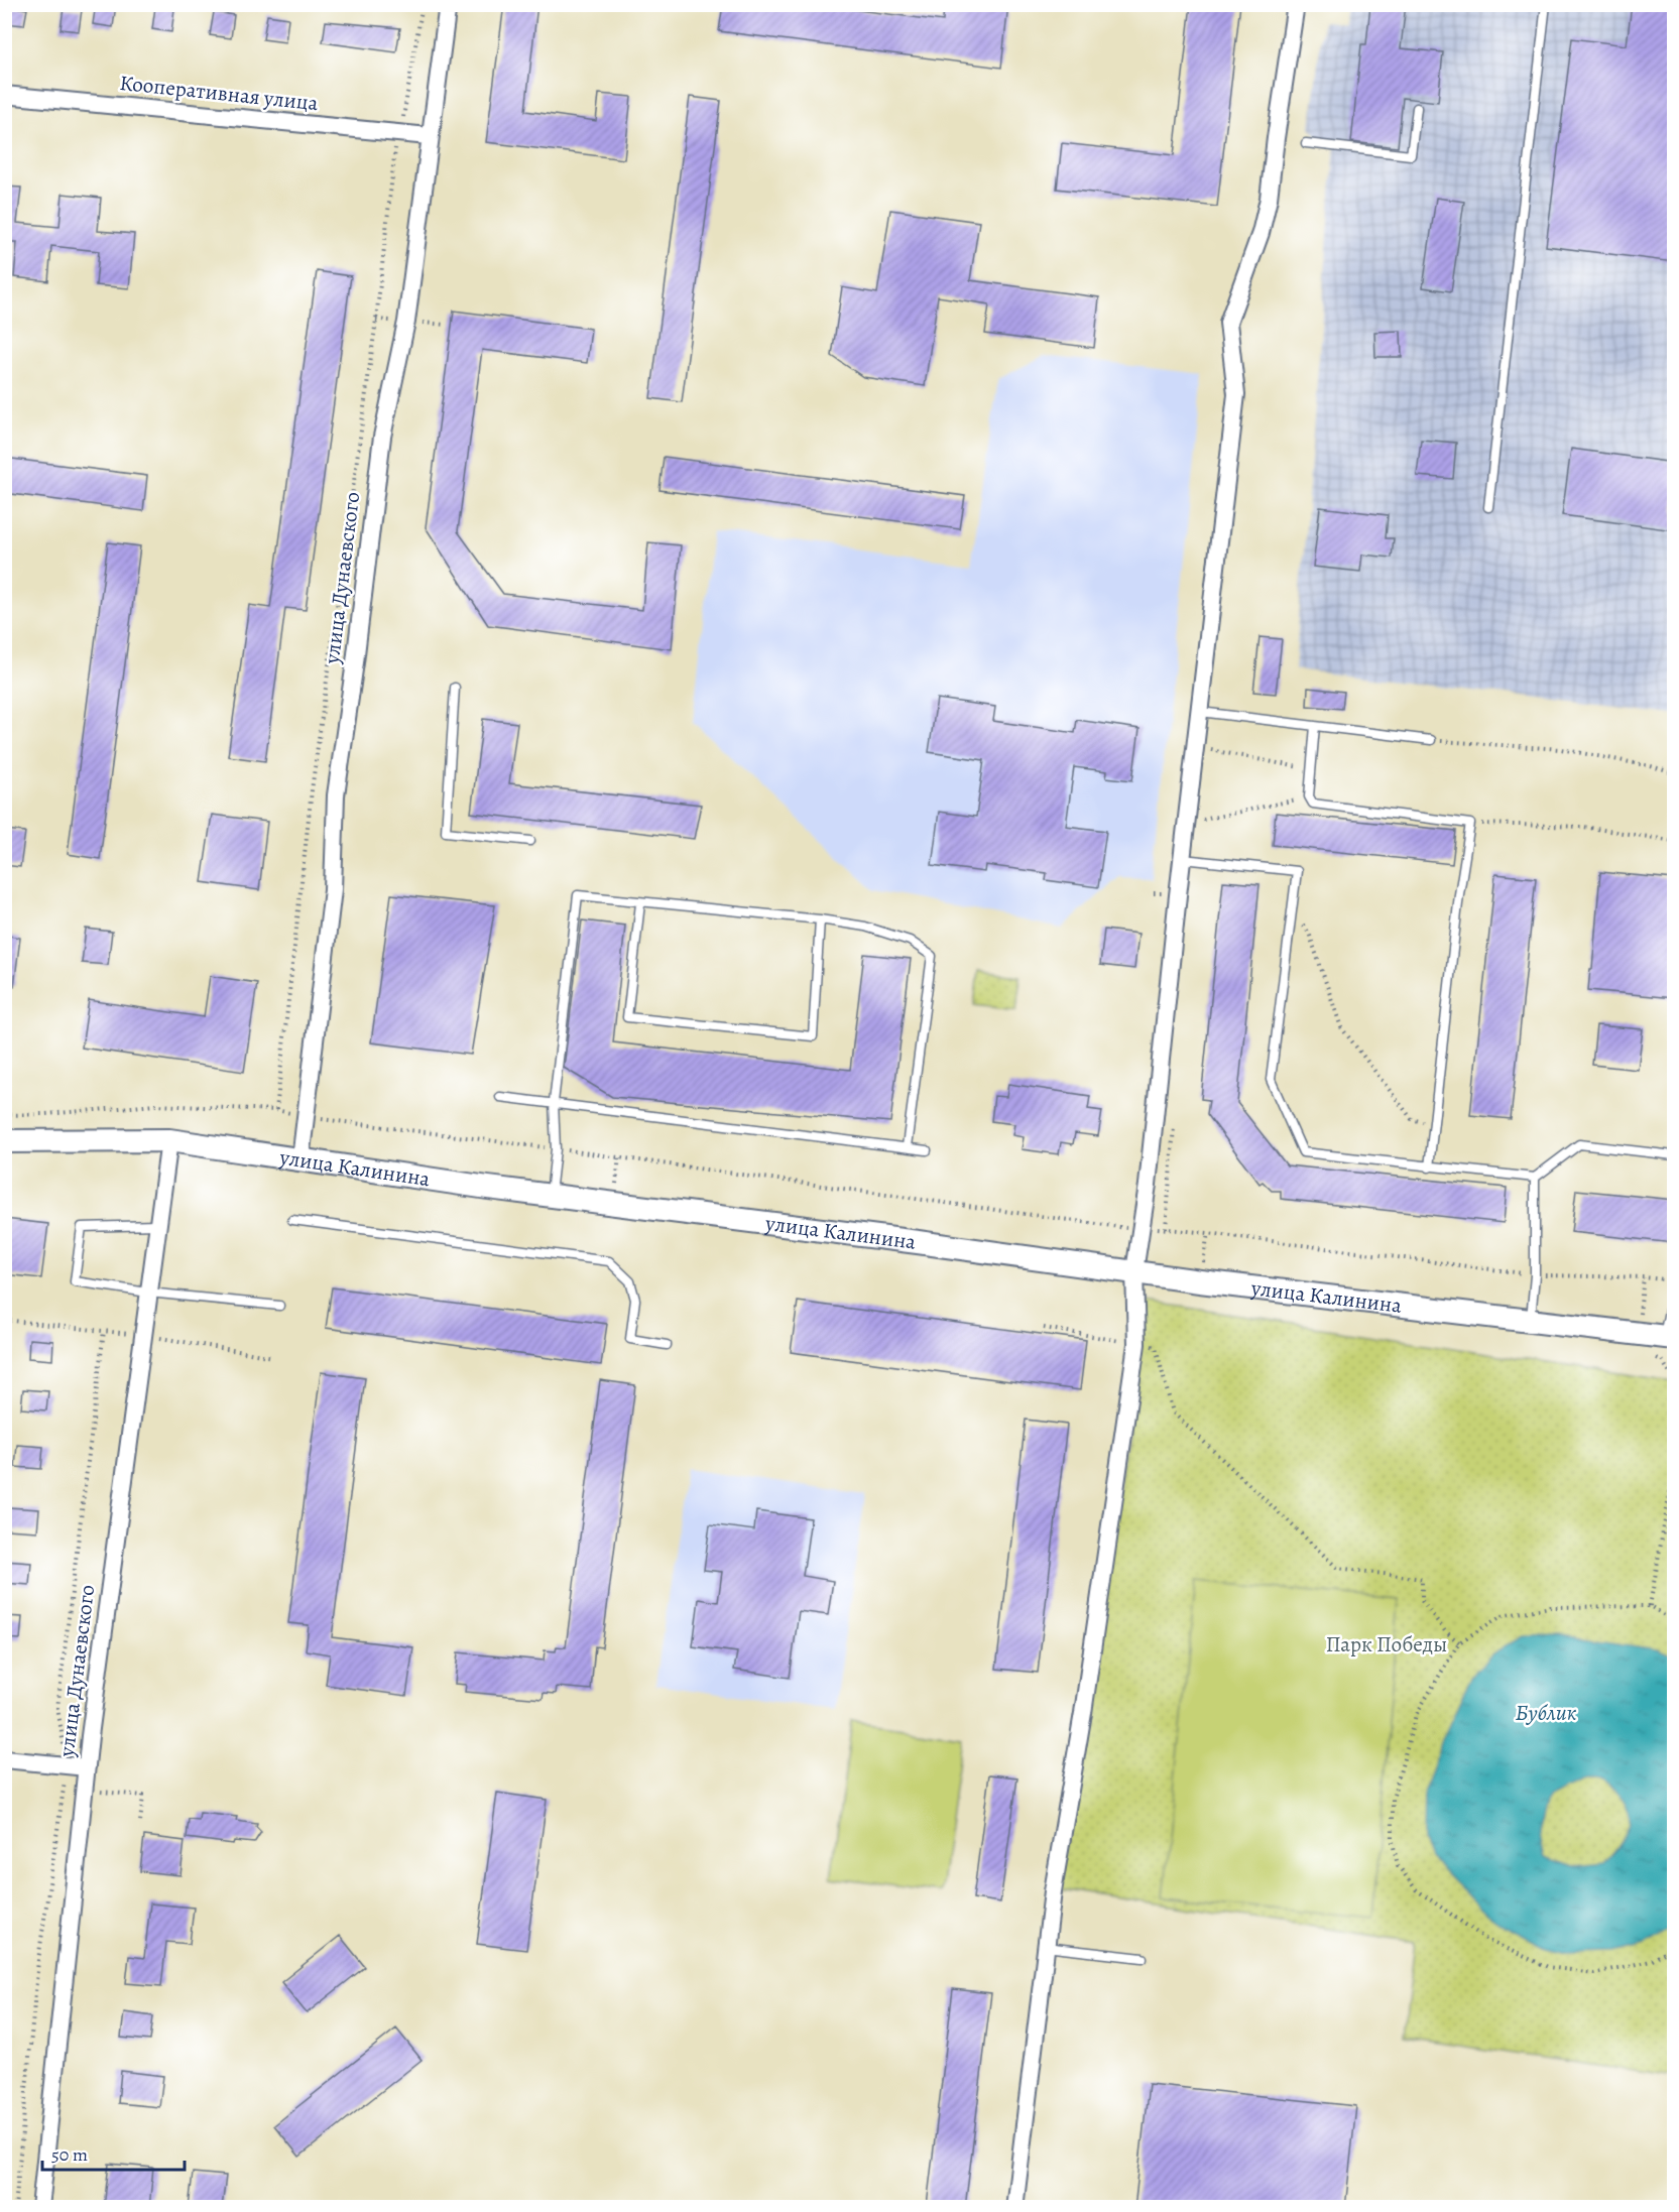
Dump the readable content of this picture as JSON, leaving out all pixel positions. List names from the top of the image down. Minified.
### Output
{"streets":{"main road":["улица Калинина"],"street":["Кооперативная улица","улица Дунаевского"]},"crossings":[["Кооперативная улица","улица Дунаевского"],["улица Дунаевского","улица Калинина"]],"water":["Бублик"],"parks":["Парк Победы"],"scale_bar":"50 m"}
